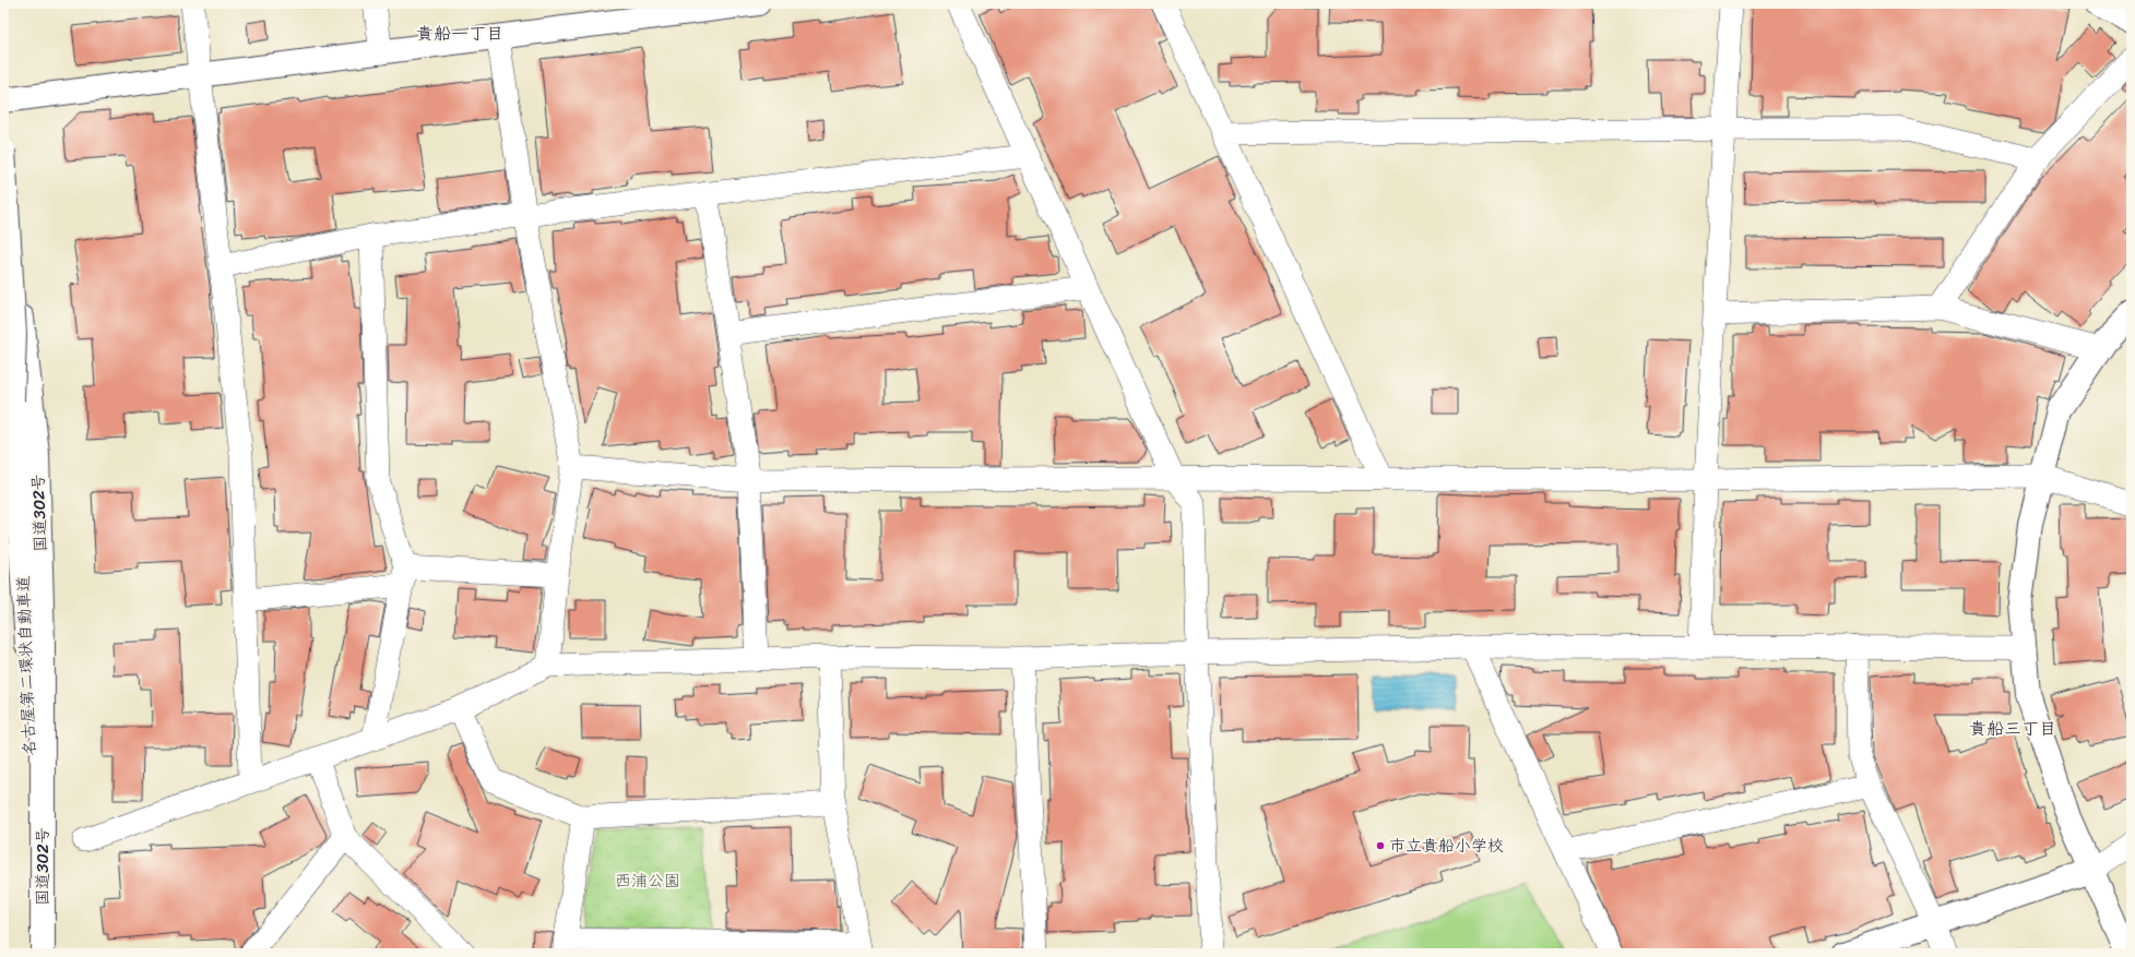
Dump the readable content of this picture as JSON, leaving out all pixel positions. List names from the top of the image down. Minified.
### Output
{"streets":{"main road":["国道302号","名古屋第二環状自動車道"]},"districts":["貴船一丁目","貴船三丁目"],"parks":["西浦公園"],"places":["市立貴船小学校"]}
